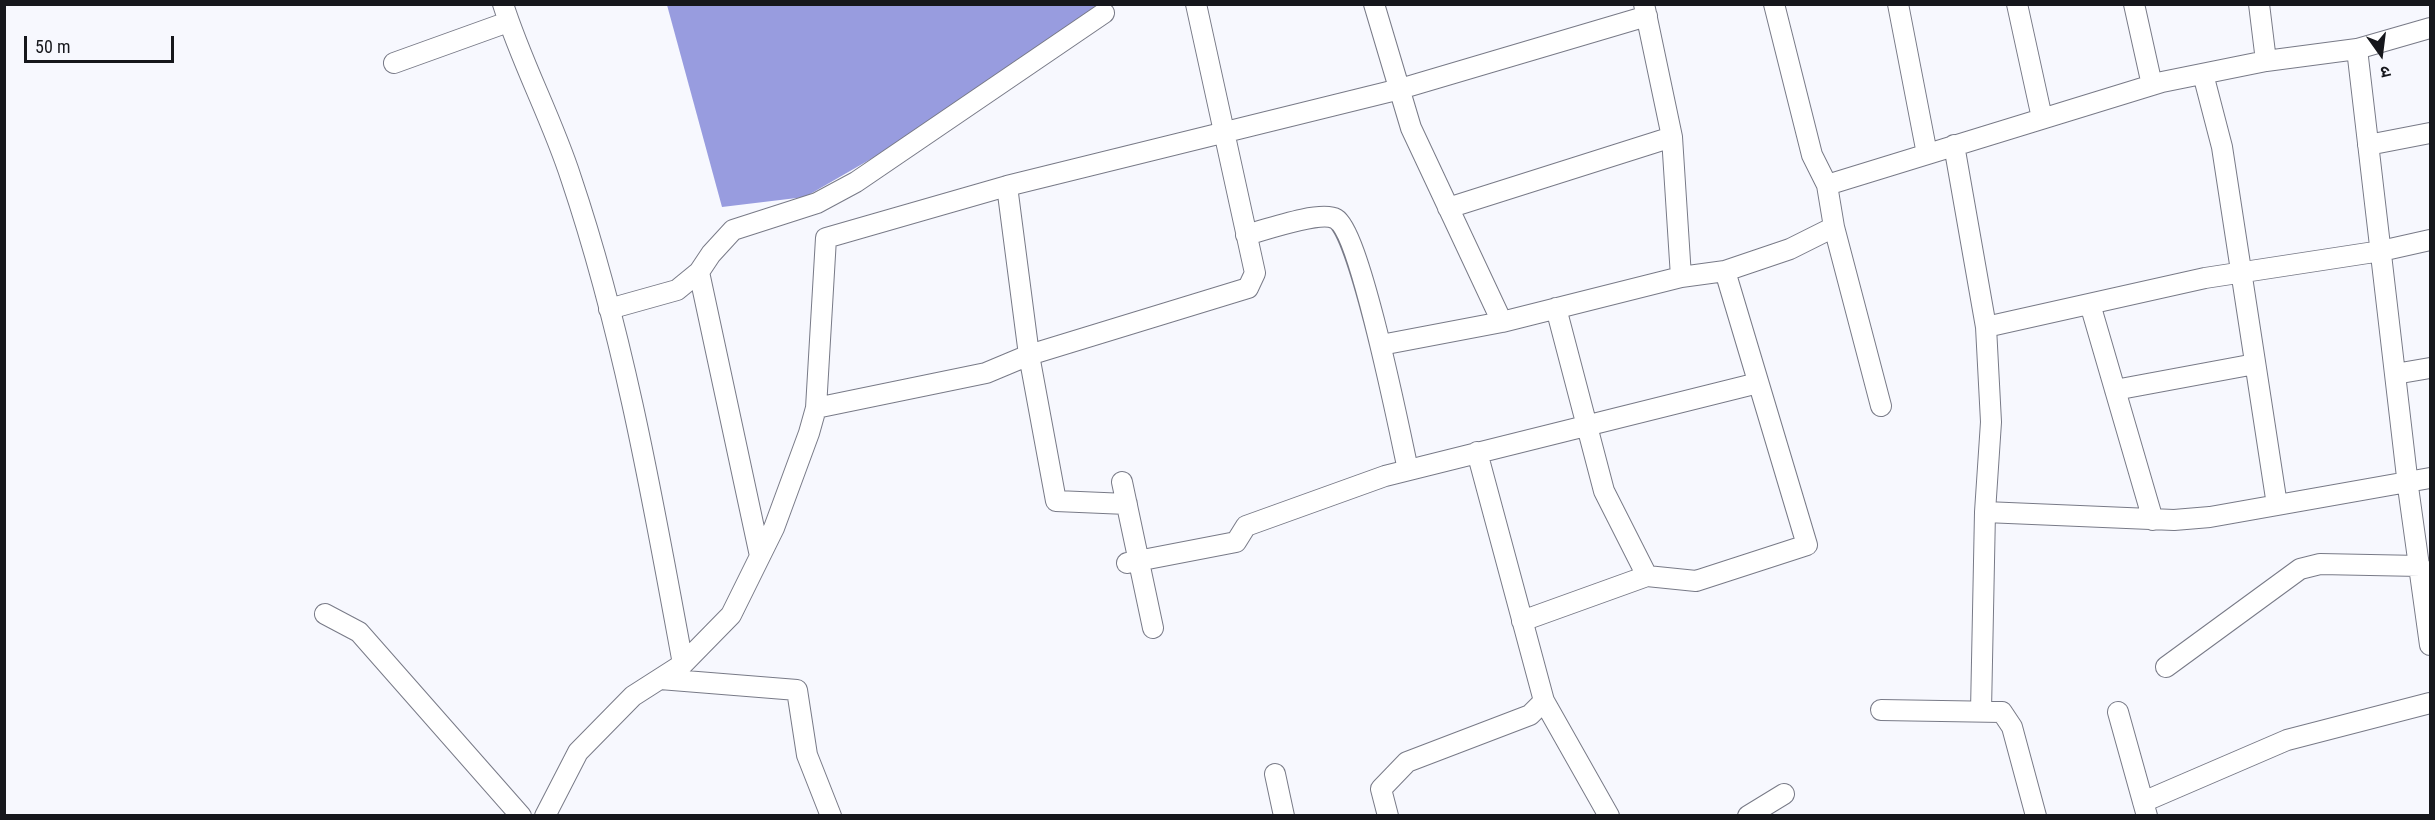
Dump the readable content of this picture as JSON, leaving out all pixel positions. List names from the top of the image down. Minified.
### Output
{"scale_bar":"50 m","north":"bottom"}
